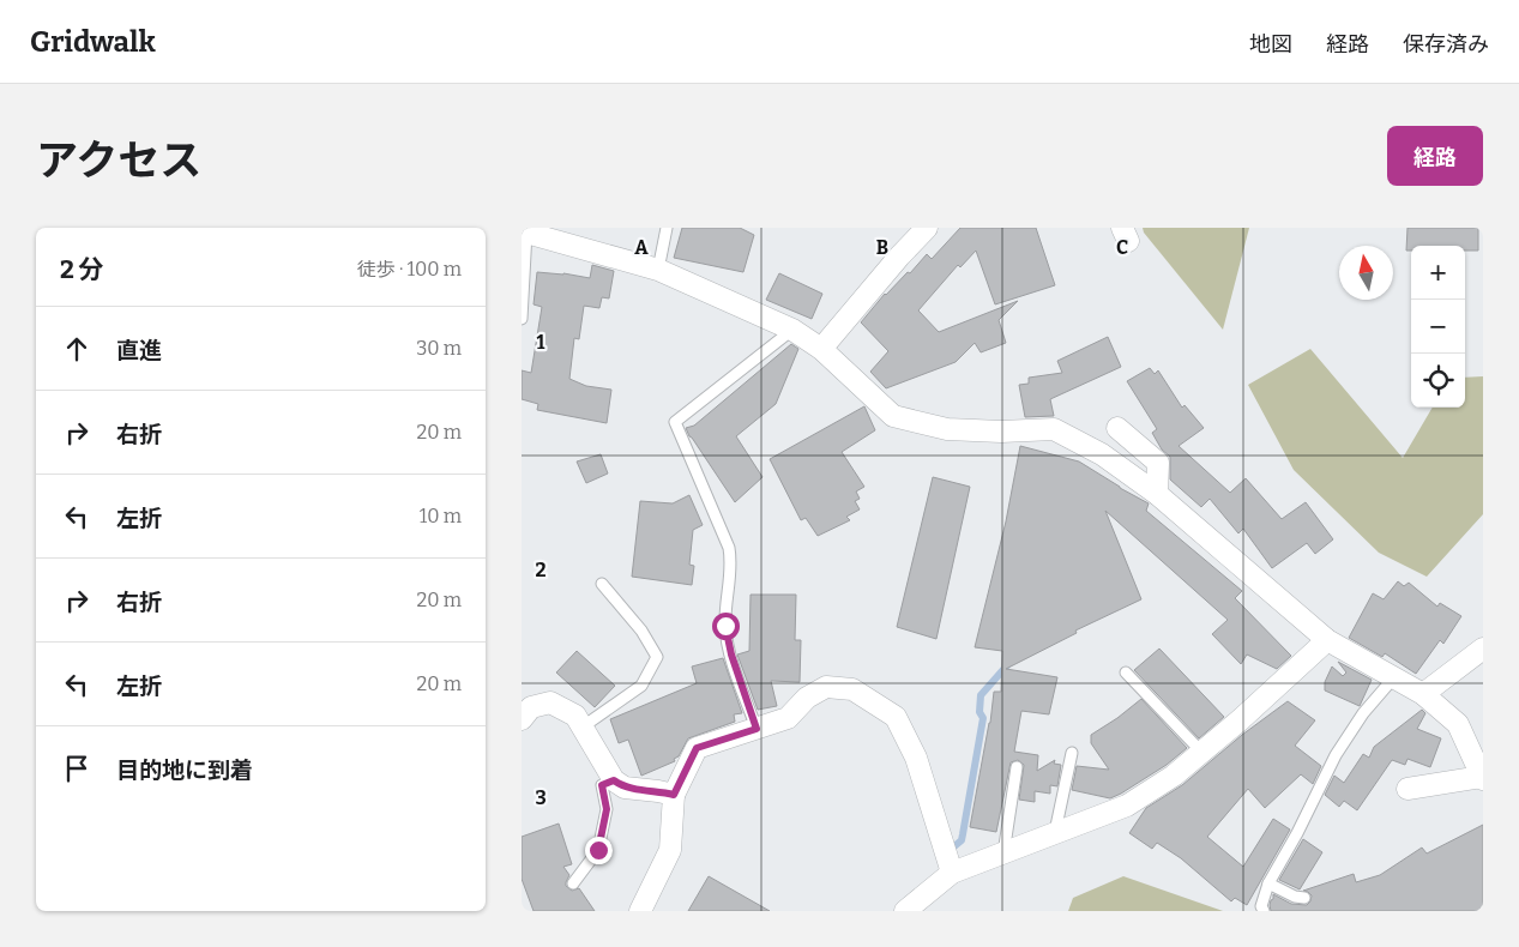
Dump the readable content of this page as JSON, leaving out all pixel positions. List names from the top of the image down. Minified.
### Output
{"north":"top","page":{"header":"Gridwalk","nav":["地図","経路","保存済み"],"title":"アクセス","buttons":"経路","heading":["2 分","徒歩 · 100 m"],"map_buttons":["+","−"],"list":[["直進","30 m"],["右折","20 m"],["左折","10 m"],["右折","20 m"],["左折","20 m"],"目的地に到着"]},"grid":{"columns":["A","B","C"],"rows":["1","2","3"]}}
